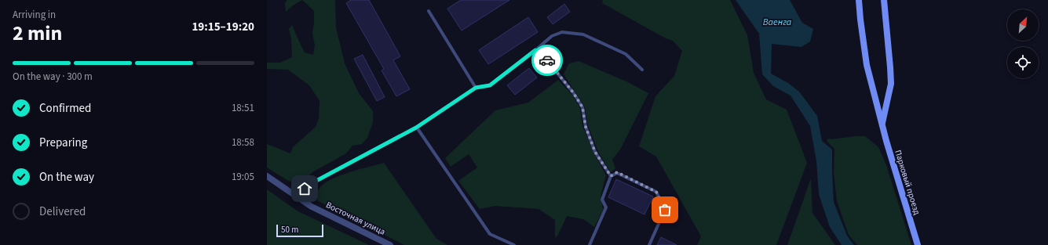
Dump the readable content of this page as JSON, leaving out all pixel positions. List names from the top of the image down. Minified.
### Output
{"streets":{"main road":["Парковый проезд"],"street":["Восточная улица"]},"water":["Ваенга"],"scale_bar":"50 m","north":"top right","page":{"heading":["2 min","Arriving in","19:15–19:20"],"bar":"On the way · 300 m","list":[["Confirmed","18:51"],["Preparing","18:58"],["On the way","19:05"],"Delivered"],"scale":"50 m"}}
